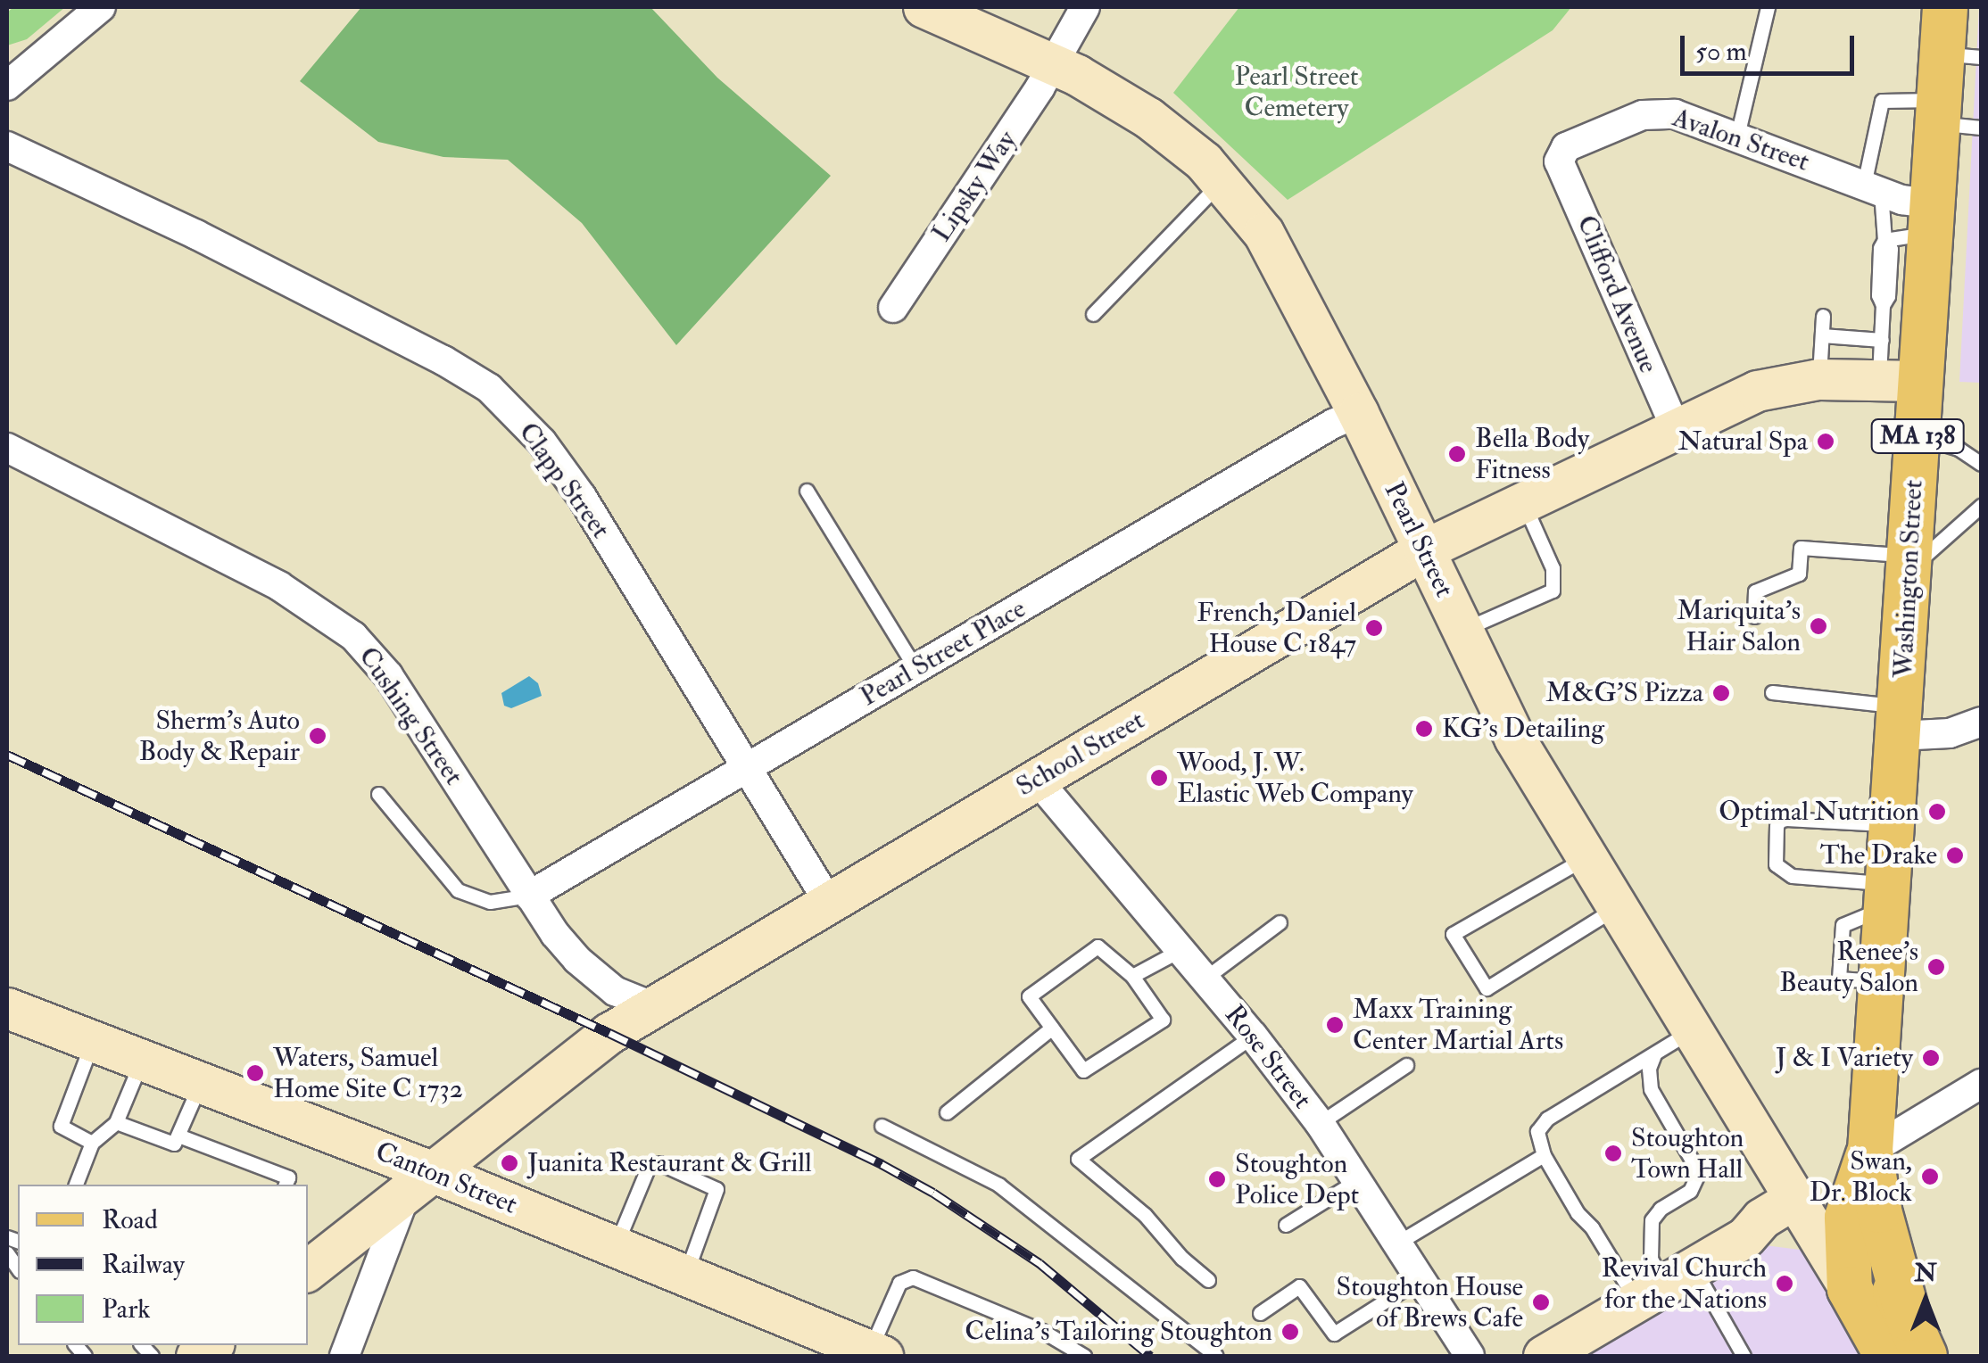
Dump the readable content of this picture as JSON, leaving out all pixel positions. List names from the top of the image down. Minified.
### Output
{"streets":{"main road":["MA 138","Pearl Street","Washington Street","School Street","Canton Street"],"street":["Avalon Street","Lipsky Way","Clifford Avenue","Clapp Street","Pearl Street Place","Cushing Street","Rose Street"]},"crossings":[["Avalon Street","Clifford Avenue"],["Avalon Street","Washington Street"],["Lipsky Way","Pearl Street"],["Clifford Avenue","School Street"],["Clapp Street","Pearl Street Place"],["Clapp Street","School Street"],["Pearl Street","Pearl Street Place"],["Pearl Street","School Street"],["Washington Street","School Street"],["Pearl Street Place","Cushing Street"],["Cushing Street","School Street"],["School Street","Rose Street"],["School Street","Canton Street"]],"parks":["Pearl Street Cemetery"],"places":["Natural Spa","Bella Body Fitness","Mariquita's Hair Salon","French, Daniel House C 1847","M&G'S Pizza","KG’s Detailing","Sherm's Auto Body & Repair","Wood, J. W. Elastic Web Company","Optimal Nutrition","The Drake","Renee's Beauty Salon","Maxx Training Center Martial Arts","J & I Variety","Waters, Samuel Home Site C 1732","Stoughton Town Hall","Juanita Restaurant & Grill","Swan, Dr. Block","Stoughton Police Dept","Revival Church for the Nations","Stoughton House of Brews Cafe","Celina's Tailoring Stoughton"],"legend":["Road","Railway","Park"],"scale_bar":"50 m","north":"top"}
